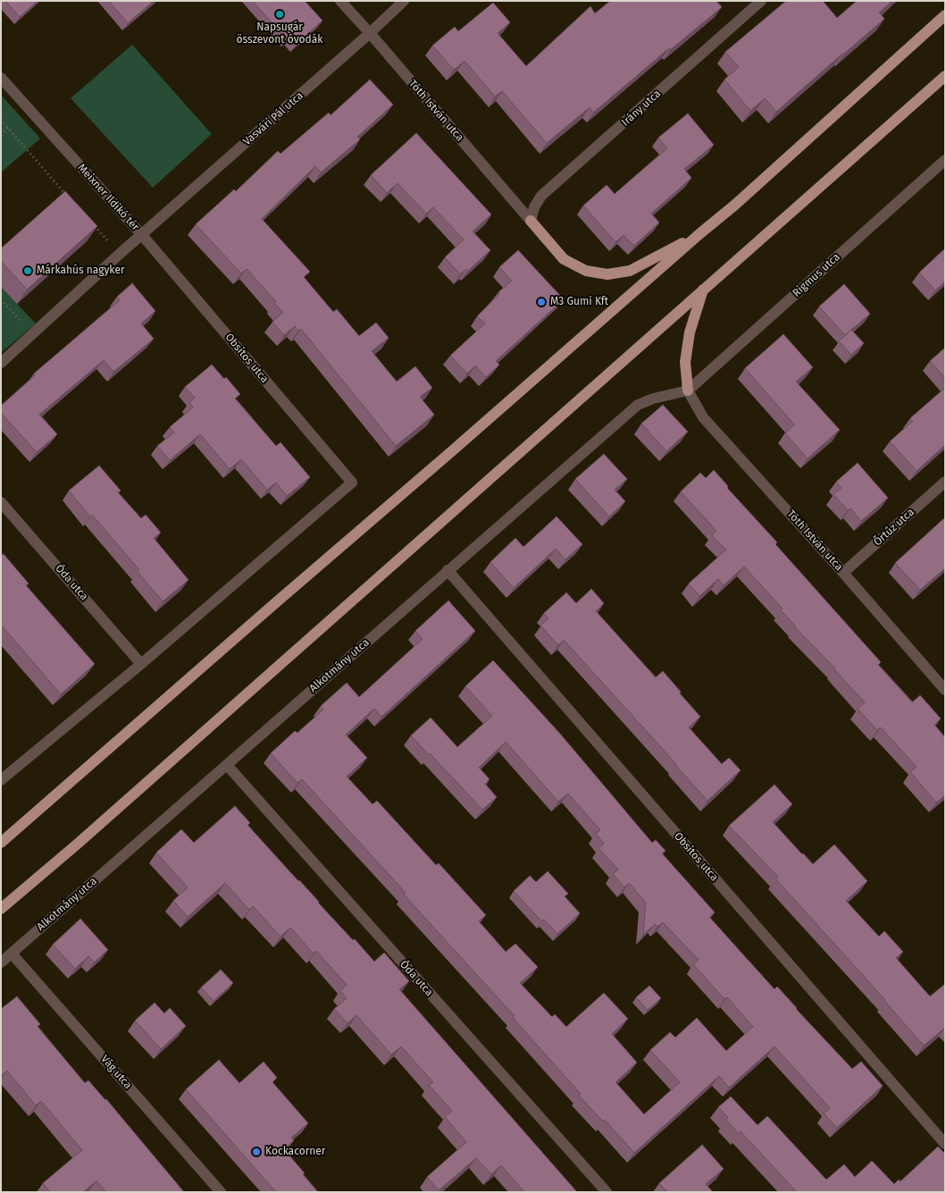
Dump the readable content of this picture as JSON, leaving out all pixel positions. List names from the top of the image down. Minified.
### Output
{"streets":{"street":["Irány utca","Tóth István utca","Vasvári Pál utca","Meixner Ildikó tér","Rigmus utca","Obsitos utca","Őrtűz utca","Óda utca","Alkotmány utca","Vág utca"]},"crossings":[["Irány utca","Tóth István utca"],["Tóth István utca","Vasvári Pál utca"],["Tóth István utca","Rigmus utca"],["Tóth István utca","Őrtűz utca"],["Tóth István utca","Alkotmány utca"],["Vasvári Pál utca","Meixner Ildikó tér"],["Vasvári Pál utca","Obsitos utca"],["Meixner Ildikó tér","Obsitos utca"],["Rigmus utca","Alkotmány utca"],["Obsitos utca","Óda utca"],["Obsitos utca","Alkotmány utca"],["Óda utca","Alkotmány utca"],["Alkotmány utca","Vág utca"]],"places":["Napsugár összevont óvodák","Márkahús nagyker","M3 Gumi Kft","Kockacorner"]}
